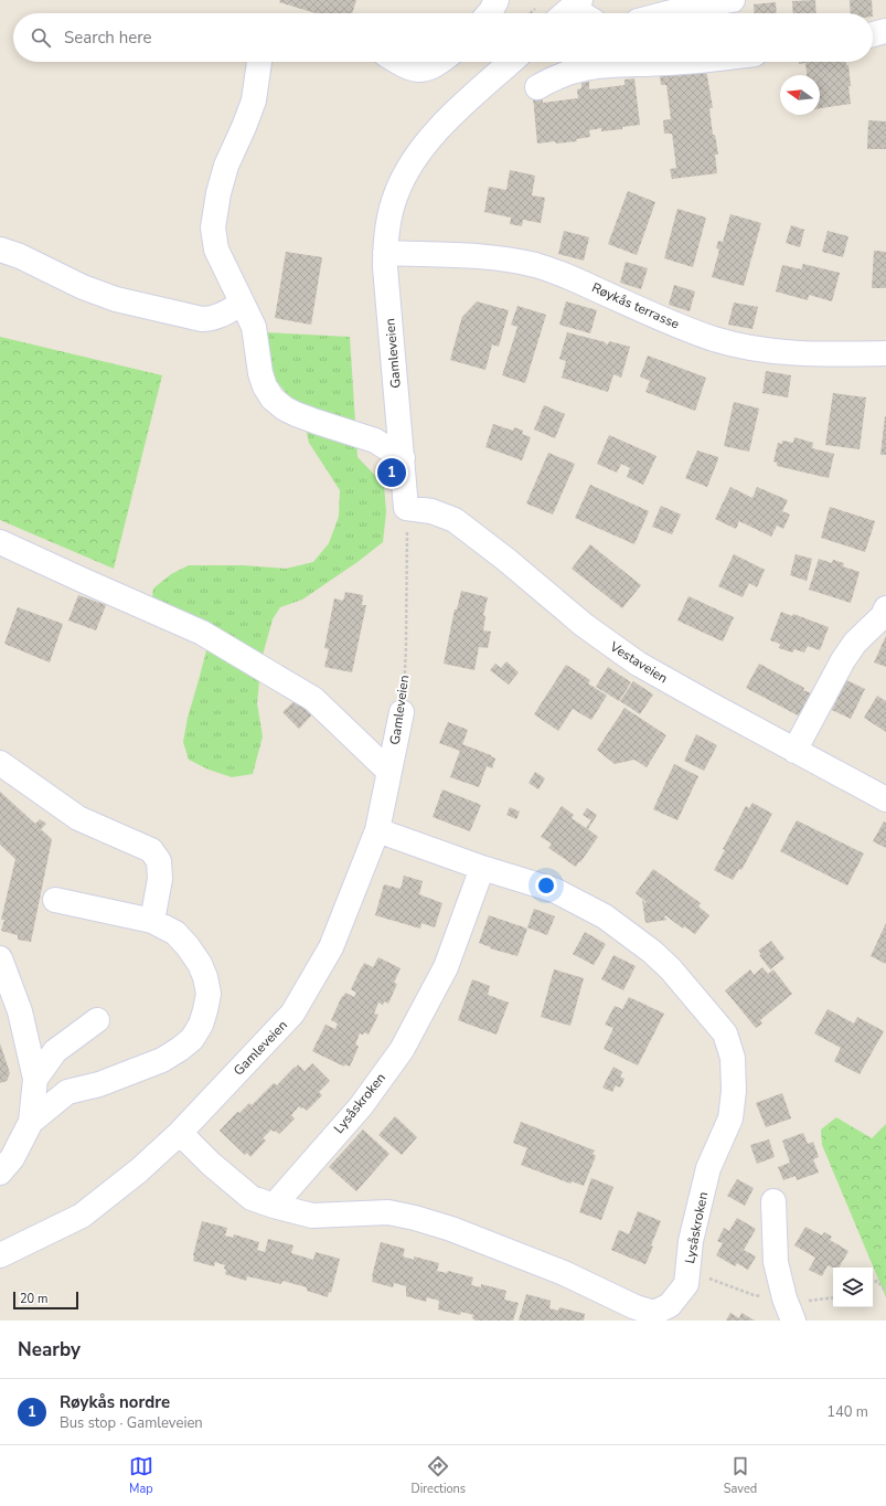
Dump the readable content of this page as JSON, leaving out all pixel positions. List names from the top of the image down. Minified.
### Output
{"streets":{"street":["Røykås terrasse","Gamleveien","Vestaveien","Lysåskroken"]},"crossings":[["Røykås terrasse","Gamleveien"],["Gamleveien","Vestaveien"],["Gamleveien","Lysåskroken"]],"scale_bar":"20 m","north":"left","page":{"search":"Search here","pins":"1","scale":"20 m","heading":"Nearby","list":[{"mark":"1","name":"Røykås nordre","note":"Bus stop · Gamleveien","value":"140 m"}],"nav":["Map","Directions","Saved"]}}
